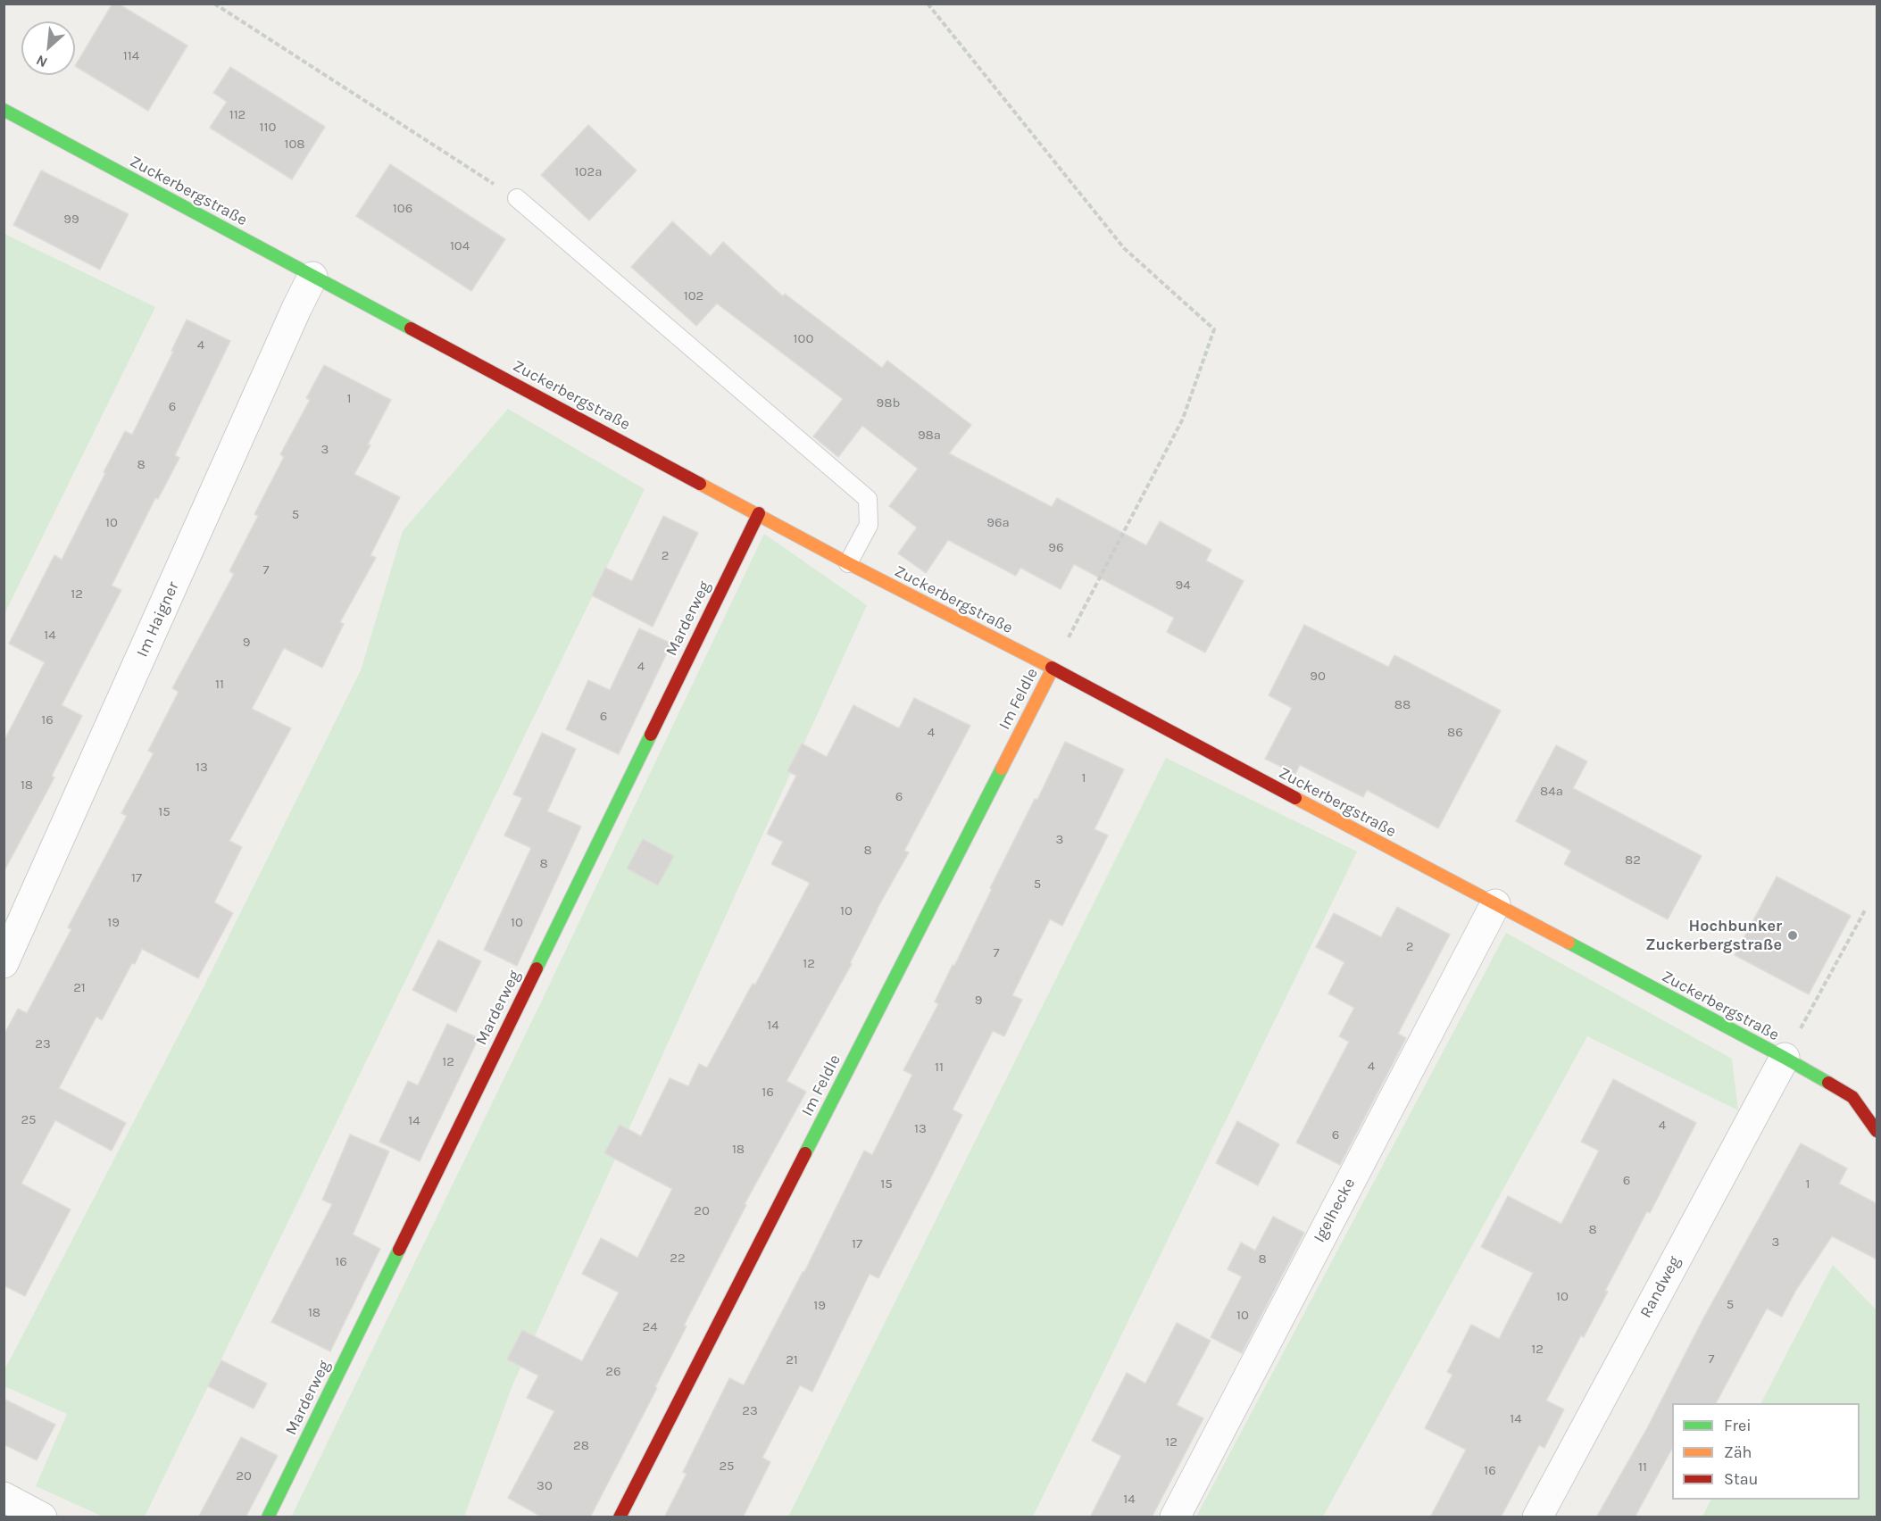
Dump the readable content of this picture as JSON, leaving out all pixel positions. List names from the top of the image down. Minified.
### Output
{"streets":{"street":["Zuckerbergstraße","Marderweg","Im Haigner","Im Feldle","Igelhecke","Randweg"]},"crossings":[["Zuckerbergstraße","Marderweg"],["Zuckerbergstraße","Im Haigner"],["Zuckerbergstraße","Im Feldle"],["Zuckerbergstraße","Igelhecke"],["Zuckerbergstraße","Randweg"]],"places":["Hochbunker Zuckerbergstraße"],"house_numbers":["114","112","110","108","102a","106","99","104","102","100","4","1","98b","6","98a","3","8","5","10","96a","96","2","7","94","12","14","9","4","90","11","88","6","16","4","86","13","1","18","84a","6","15","3","8","82","8","17","5","10","19","10","2","7","12","21","9","14","23","12","4","11","16","25","14","4","13","6","18","6","15","1","20","8","3","17","22","8","16","10","5","19","18","10","24","12","7","21","26","23","14","12","28","25","11","16","20","30","14"],"legend":["Frei","Zäh","Stau"],"north":"bottom left"}
